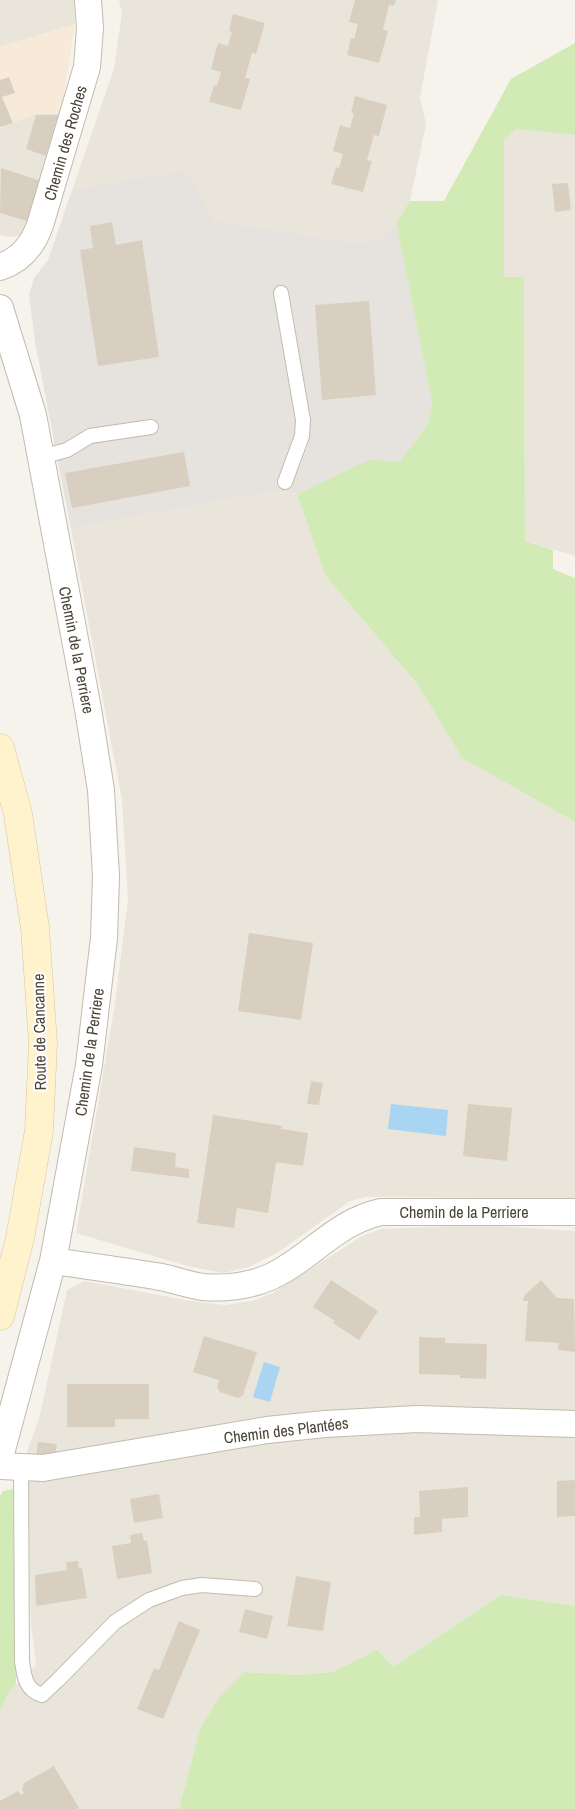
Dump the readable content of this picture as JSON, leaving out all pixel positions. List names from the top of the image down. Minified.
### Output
{"streets":{"main road":["Route de Cancanne"],"street":["Chemin des Roches","Chemin de la Perriere","Chemin des Plantées"]}}
